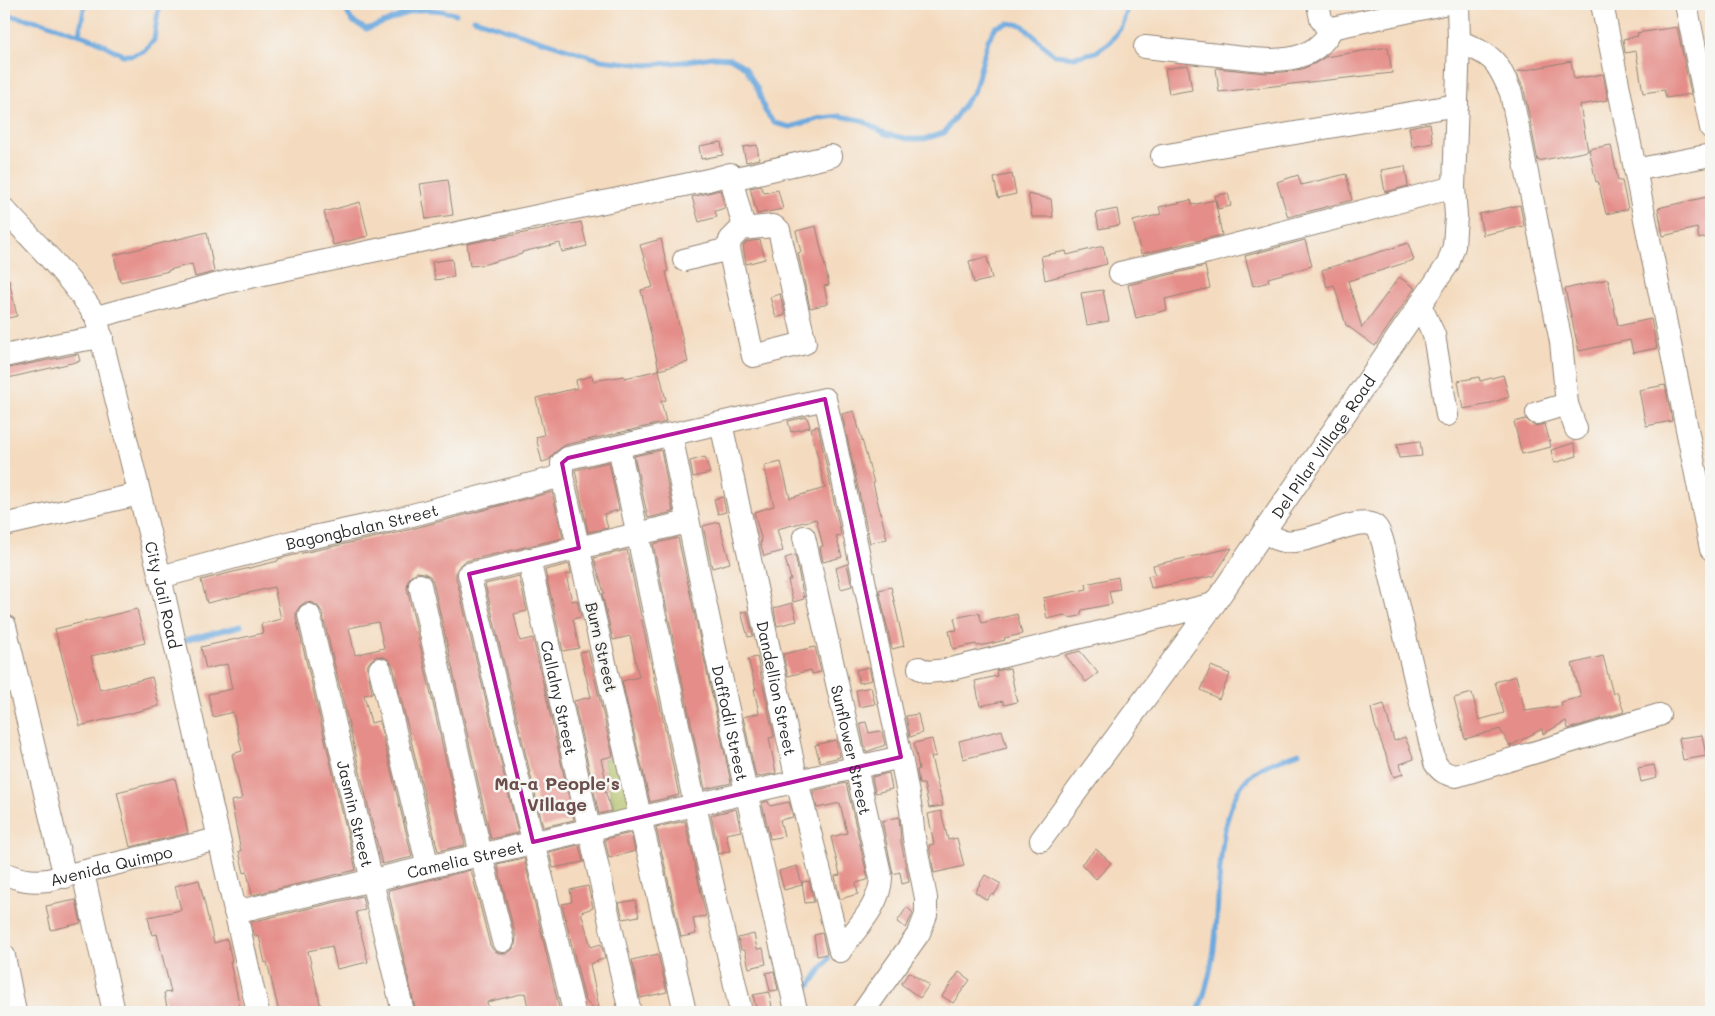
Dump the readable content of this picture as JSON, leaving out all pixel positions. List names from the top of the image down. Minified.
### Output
{"streets":{"street":["Del Pilar Village Road","Bagongbalan Street","City Jail Road","Burn Street","Dandellion Street","Callalny Street","Daffodil Street","Sunflower Street","Jasmin Street","Camelia Street","Avenida Quimpo"]},"crossings":[["Bagongbalan Street","City Jail Road"],["Bagongbalan Street","Burn Street"],["City Jail Road","Camelia Street"],["City Jail Road","Avenida Quimpo"],["Burn Street","Camelia Street"],["Dandellion Street","Sunflower Street"],["Callalny Street","Camelia Street"],["Daffodil Street","Camelia Street"],["Jasmin Street","Camelia Street"]],"districts":["Ma-a People's Village"]}
